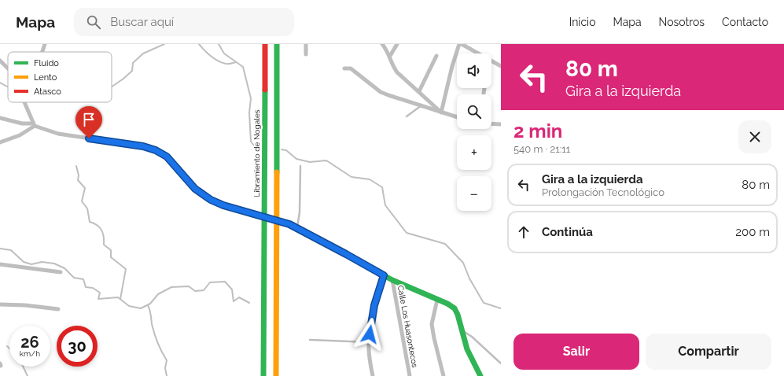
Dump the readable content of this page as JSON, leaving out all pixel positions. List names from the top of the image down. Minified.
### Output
{"streets":{"main road":["Libramiento de Nogales"],"street":["Calle Los Huasontecos"]},"legend":["Fluido","Lento","Atasco"],"page":{"header":"Mapa","search":"Buscar aquí","nav":["Inicio","Mapa","Nosotros","Contacto"],"turn":["80 m","Gira a la izquierda"],"map_buttons":["+","−"],"heading":["2 min","540 m · 21:11"],"list":[{"name":"Gira a la izquierda","note":"Prolongación Tecnológico","value":"80 m"},{"name":"Continúa","value":"200 m"}],"speed":"26 km/h","limit":"30","buttons":["Salir","Compartir"]}}
